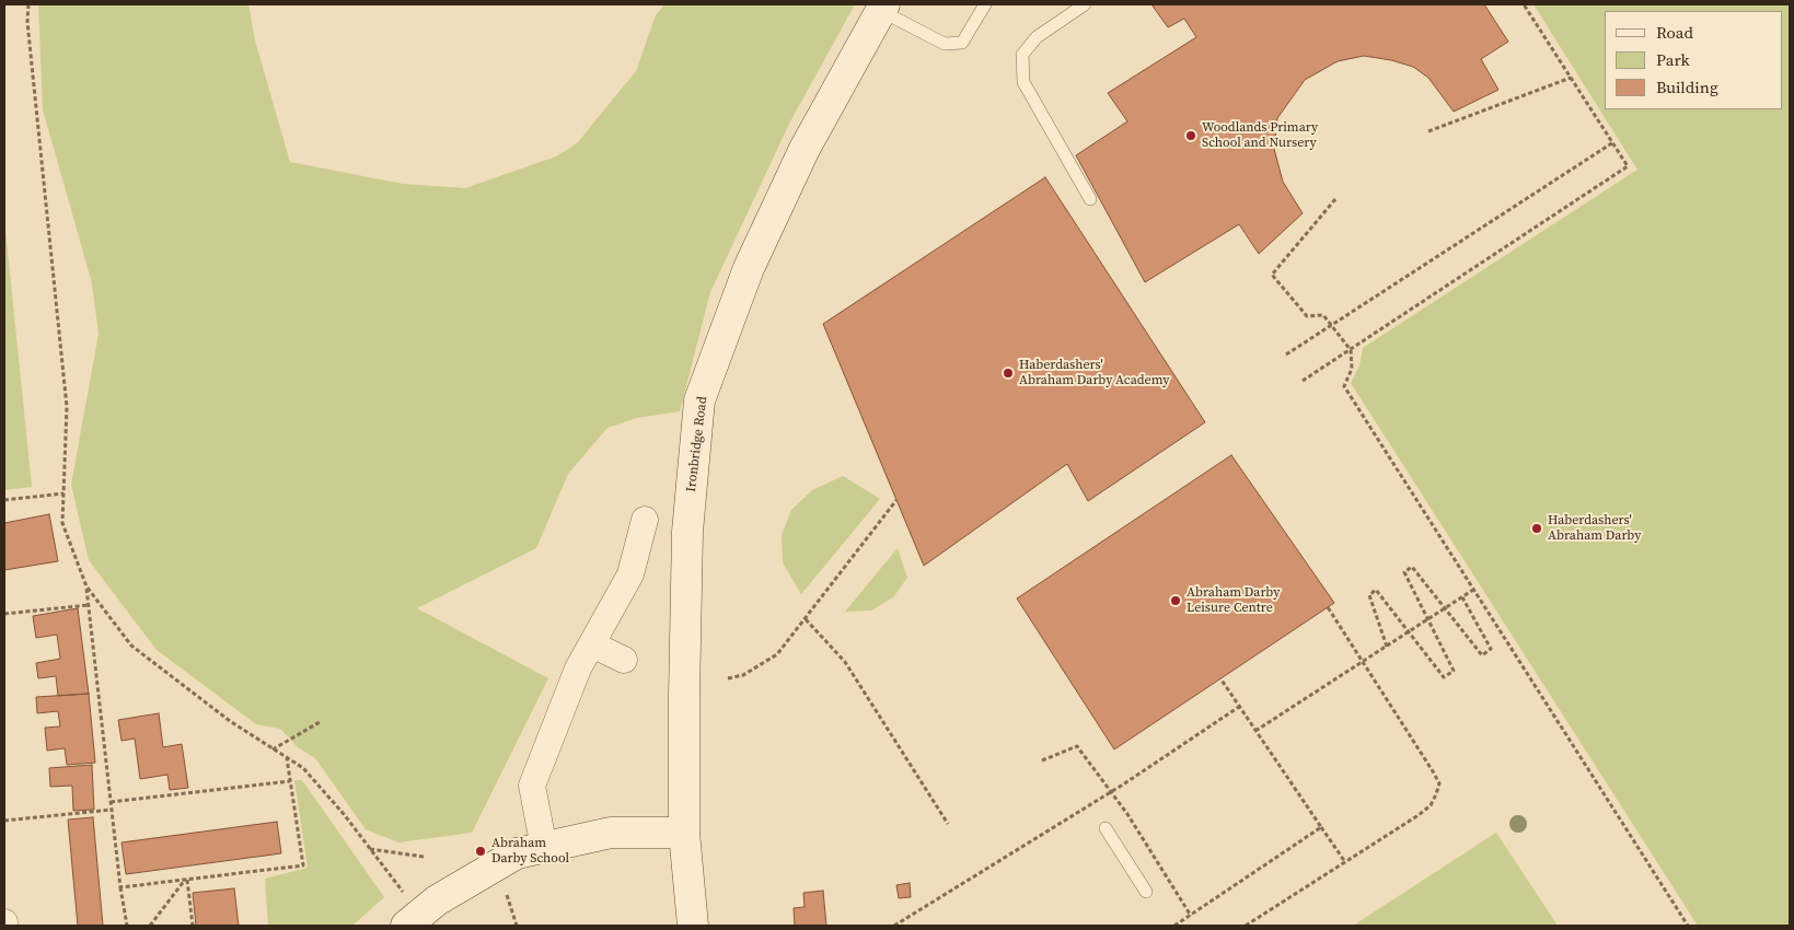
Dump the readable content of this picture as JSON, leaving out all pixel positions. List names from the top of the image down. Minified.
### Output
{"streets":{"main road":["Ironbridge Road"]},"places":["Woodlands Primary School and Nursery","Haberdashers' Abraham Darby Academy","Haberdashers' Abraham Darby","Abraham Darby Leisure Centre","Abraham Darby School"],"legend":["Road","Park","Building"]}
